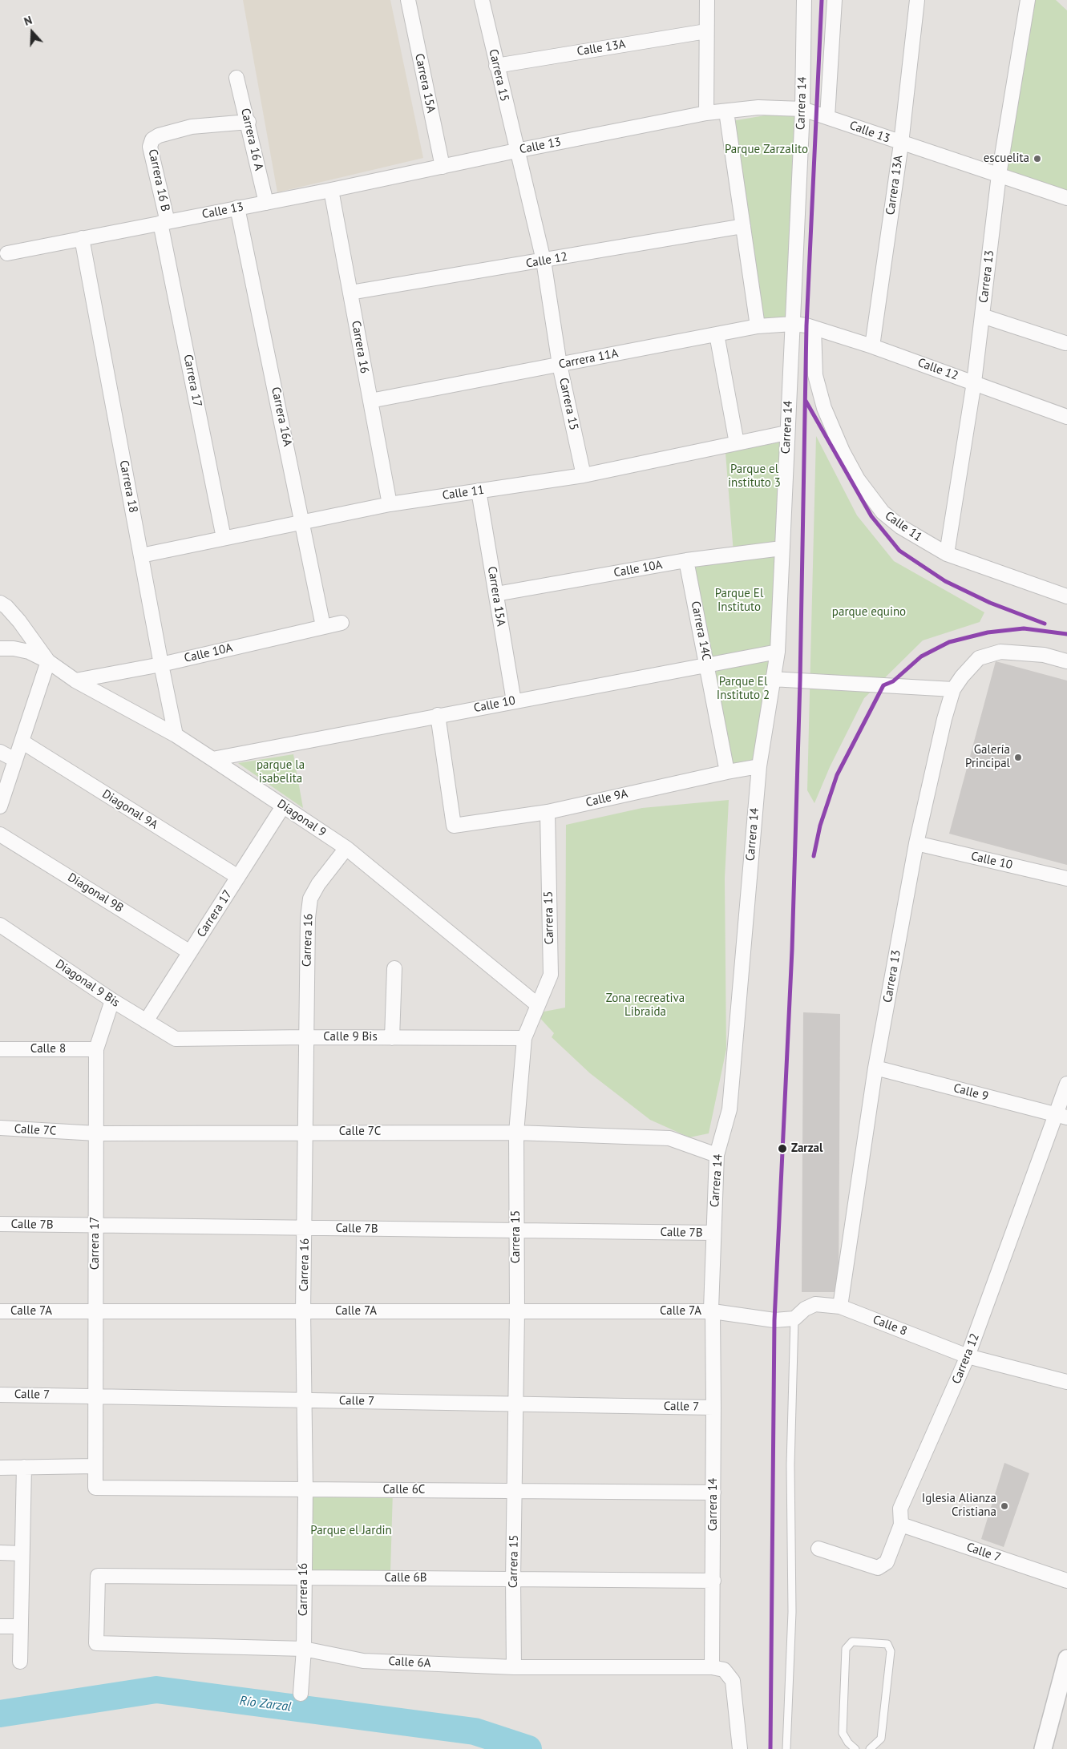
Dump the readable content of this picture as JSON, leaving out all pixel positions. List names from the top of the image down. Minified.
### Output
{"streets":{"street":["Calle 13A","Carrera 15","Carrera 15A","Carrera 14","Calle 13","Carrera 16 A","Carrera 16 B","Carrera 13A","Calle 12","Carrera 13","Carrera 16","Carrera 11A","Carrera 17","Carrera 16A","Carrera 18","Calle 11","Calle 10A","Carrera 14C","Calle 10","Calle 9A","Diagonal 9A","Diagonal 9","Diagonal 9B","Diagonal 9 Bis","Calle 9 Bis","Calle 8","Calle 9","Calle 7C","Calle 7B","Calle 7A","Carrera 12","Calle 7","Calle 6C","Calle 6B","Calle 6A"]},"crossings":[["Calle 13A","Carrera 15"],["Carrera 15","Calle 13"],["Carrera 15","Calle 12"],["Carrera 15","Carrera 11A"],["Carrera 15","Calle 11"],["Carrera 15","Calle 9A"],["Carrera 15","Diagonal 9"],["Carrera 15","Calle 9 Bis"],["Carrera 15","Calle 7C"],["Carrera 15","Calle 7B"],["Carrera 15","Calle 7A"],["Carrera 15","Calle 7"],["Carrera 15","Calle 6C"],["Carrera 15","Calle 6B"],["Carrera 15","Calle 6A"],["Carrera 15A","Calle 13"],["Carrera 15A","Calle 11"],["Carrera 15A","Calle 10A"],["Carrera 15A","Calle 10"],["Carrera 14","Calle 13"],["Carrera 14","Carrera 11A"],["Carrera 14","Calle 11"],["Carrera 14","Calle 10A"],["Carrera 14","Calle 10"],["Carrera 14","Calle 9A"],["Carrera 14","Calle 7C"],["Carrera 14","Calle 7B"],["Carrera 14","Calle 7A"],["Carrera 14","Calle 7"],["Carrera 14","Calle 6C"],["Carrera 14","Calle 6B"],["Carrera 14","Calle 6A"],["Calle 13","Carrera 16 A"],["Calle 13","Carrera 16 B"],["Calle 13","Carrera 13A"],["Calle 13","Carrera 13"],["Calle 13","Carrera 16"],["Calle 13","Carrera 17"],["Calle 13","Carrera 16A"],["Calle 13","Carrera 18"],["Carrera 16 A","Carrera 16 B"],["Carrera 16 B","Carrera 17"],["Carrera 13A","Calle 12"],["Calle 12","Carrera 13"],["Calle 12","Carrera 16"],["Calle 12","Carrera 11A"],["Calle 12","Calle 11"],["Carrera 13","Calle 11"],["Carrera 13","Calle 10"],["Carrera 13","Calle 8"],["Carrera 13","Calle 9"],["Carrera 16","Carrera 11A"],["Carrera 16","Calle 11"],["Carrera 16","Diagonal 9"],["Carrera 16","Calle 9 Bis"],["Carrera 16","Calle 7C"],["Carrera 16","Calle 7B"],["Carrera 16","Calle 7A"],["Carrera 16","Calle 7"],["Carrera 16","Calle 6C"],["Carrera 16","Calle 6B"],["Carrera 16","Calle 6A"],["Carrera 11A","Calle 11"],["Carrera 17","Calle 11"],["Carrera 17","Diagonal 9A"],["Carrera 17","Diagonal 9"],["Carrera 17","Diagonal 9B"],["Carrera 17","Diagonal 9 Bis"],["Carrera 17","Calle 8"],["Carrera 17","Calle 7C"],["Carrera 17","Calle 7B"],["Carrera 17","Calle 7A"],["Carrera 17","Calle 7"],["Carrera 17","Calle 6C"],["Carrera 16A","Calle 11"],["Carrera 16A","Calle 10A"],["Carrera 18","Calle 11"],["Carrera 18","Calle 10A"],["Carrera 18","Diagonal 9"],["Calle 10A","Carrera 14C"],["Calle 10A","Diagonal 9"],["Carrera 14C","Calle 10"],["Carrera 14C","Calle 9A"],["Calle 10","Calle 9A"],["Calle 10","Diagonal 9"],["Diagonal 9 Bis","Calle 9 Bis"],["Calle 8","Carrera 12"],["Calle 9","Carrera 12"],["Carrera 12","Calle 7"],["Calle 6B","Calle 6A"]],"water":["Río Zarzal"],"parks":["Parque Zarzalito","Parque el instituto 3","Parque El Instituto","parque equino","Parque El Instituto 2","parque la isabelita","Zona recreativa Libraida","Parque el Jardin"],"places":["escuelita","Galería Principal","Zarzal","Iglesia Alianza Cristiana"],"north":"top"}
